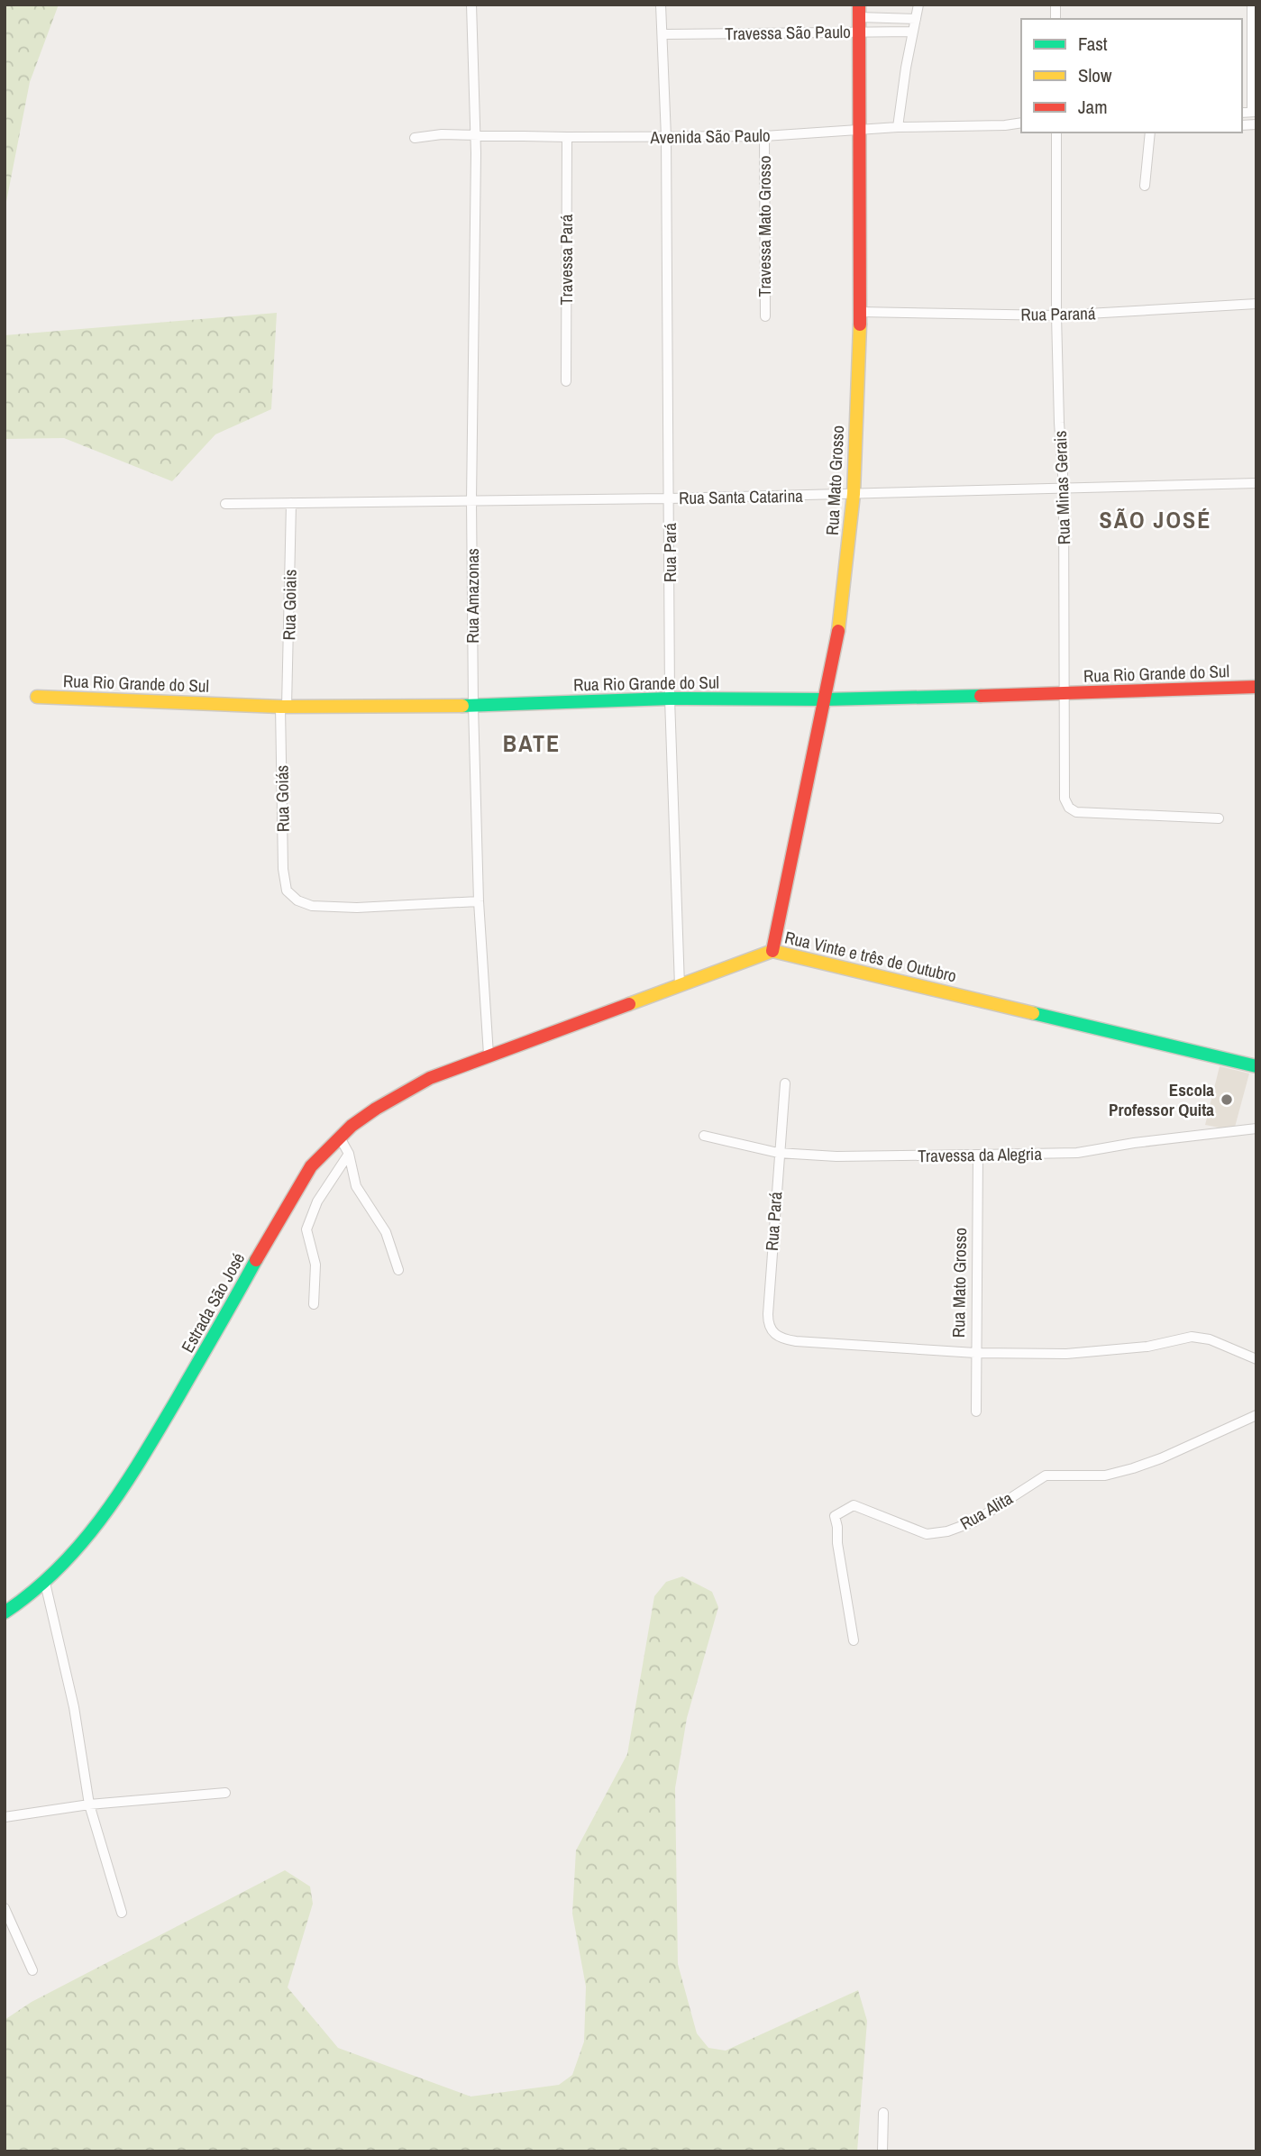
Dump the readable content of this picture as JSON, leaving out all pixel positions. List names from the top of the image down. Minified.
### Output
{"streets":{"street":["Travessa São Paulo","Avenida São Paulo","Travessa Mato Grosso","Travessa Pará","Rua Paraná","Rua Mato Grosso","Rua Minas Gerais","Rua Santa Catarina","Rua Pará","Rua Amazonas","Rua Goiais","Rua Rio Grande do Sul","Rua Goiás","Rua Vinte e três de Outubro","Travessa da Alegria","Estrada São José","Rua Alita"]},"crossings":[["Travessa São Paulo","Rua Mato Grosso"],["Travessa São Paulo","Rua Pará"],["Avenida São Paulo","Travessa Mato Grosso"],["Avenida São Paulo","Travessa Pará"],["Avenida São Paulo","Rua Mato Grosso"],["Avenida São Paulo","Rua Pará"],["Avenida São Paulo","Rua Amazonas"],["Rua Paraná","Rua Mato Grosso"],["Rua Paraná","Rua Minas Gerais"],["Rua Mato Grosso","Rua Santa Catarina"],["Rua Mato Grosso","Rua Pará"],["Rua Mato Grosso","Rua Rio Grande do Sul"],["Rua Mato Grosso","Rua Vinte e três de Outubro"],["Rua Mato Grosso","Travessa da Alegria"],["Rua Minas Gerais","Rua Santa Catarina"],["Rua Minas Gerais","Rua Rio Grande do Sul"],["Rua Santa Catarina","Rua Pará"],["Rua Santa Catarina","Rua Amazonas"],["Rua Santa Catarina","Rua Goiais"],["Rua Pará","Rua Rio Grande do Sul"],["Rua Pará","Rua Vinte e três de Outubro"],["Rua Pará","Travessa da Alegria"],["Rua Amazonas","Rua Rio Grande do Sul"],["Rua Amazonas","Rua Goiás"],["Rua Amazonas","Rua Vinte e três de Outubro"],["Rua Amazonas","Estrada São José"],["Rua Goiais","Rua Rio Grande do Sul"],["Rua Goiais","Rua Goiás"],["Rua Rio Grande do Sul","Rua Goiás"],["Rua Vinte e três de Outubro","Estrada São José"]],"districts":["SÃO JOSÉ","BATE"],"places":["Escola Professor Quita"],"legend":["Fast","Slow","Jam"]}
